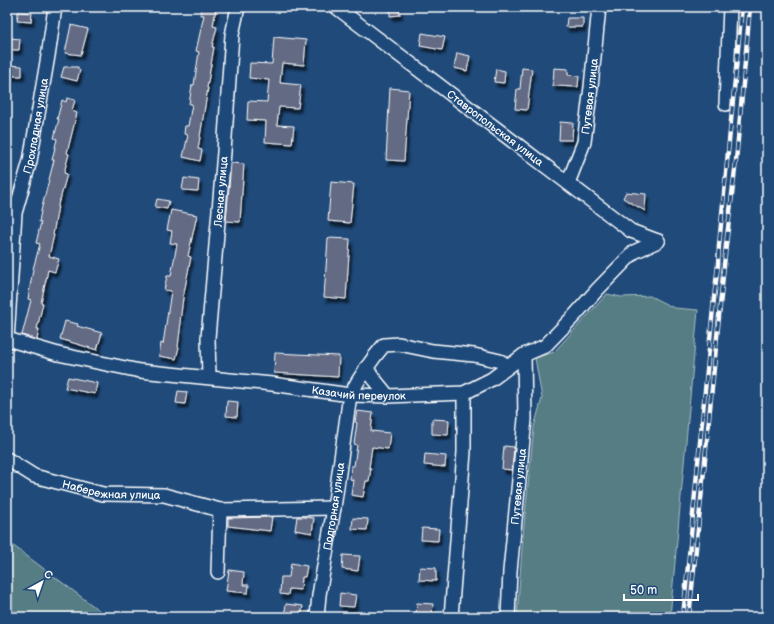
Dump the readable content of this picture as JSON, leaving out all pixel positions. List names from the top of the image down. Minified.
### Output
{"streets":{"street":["Путевая улица","Прохладная улица","Ставропольская улица","Лесная улица","Казачий переулок","Набережная улица","Подгорная улица"]},"crossings":[["Путевая улица","Ставропольская улица"],["Путевая улица","Казачий переулок"],["Прохладная улица","Казачий переулок"],["Ставропольская улица","Казачий переулок"],["Лесная улица","Казачий переулок"],["Казачий переулок","Подгорная улица"],["Набережная улица","Подгорная улица"]],"scale_bar":"50 m","north":"top right"}
